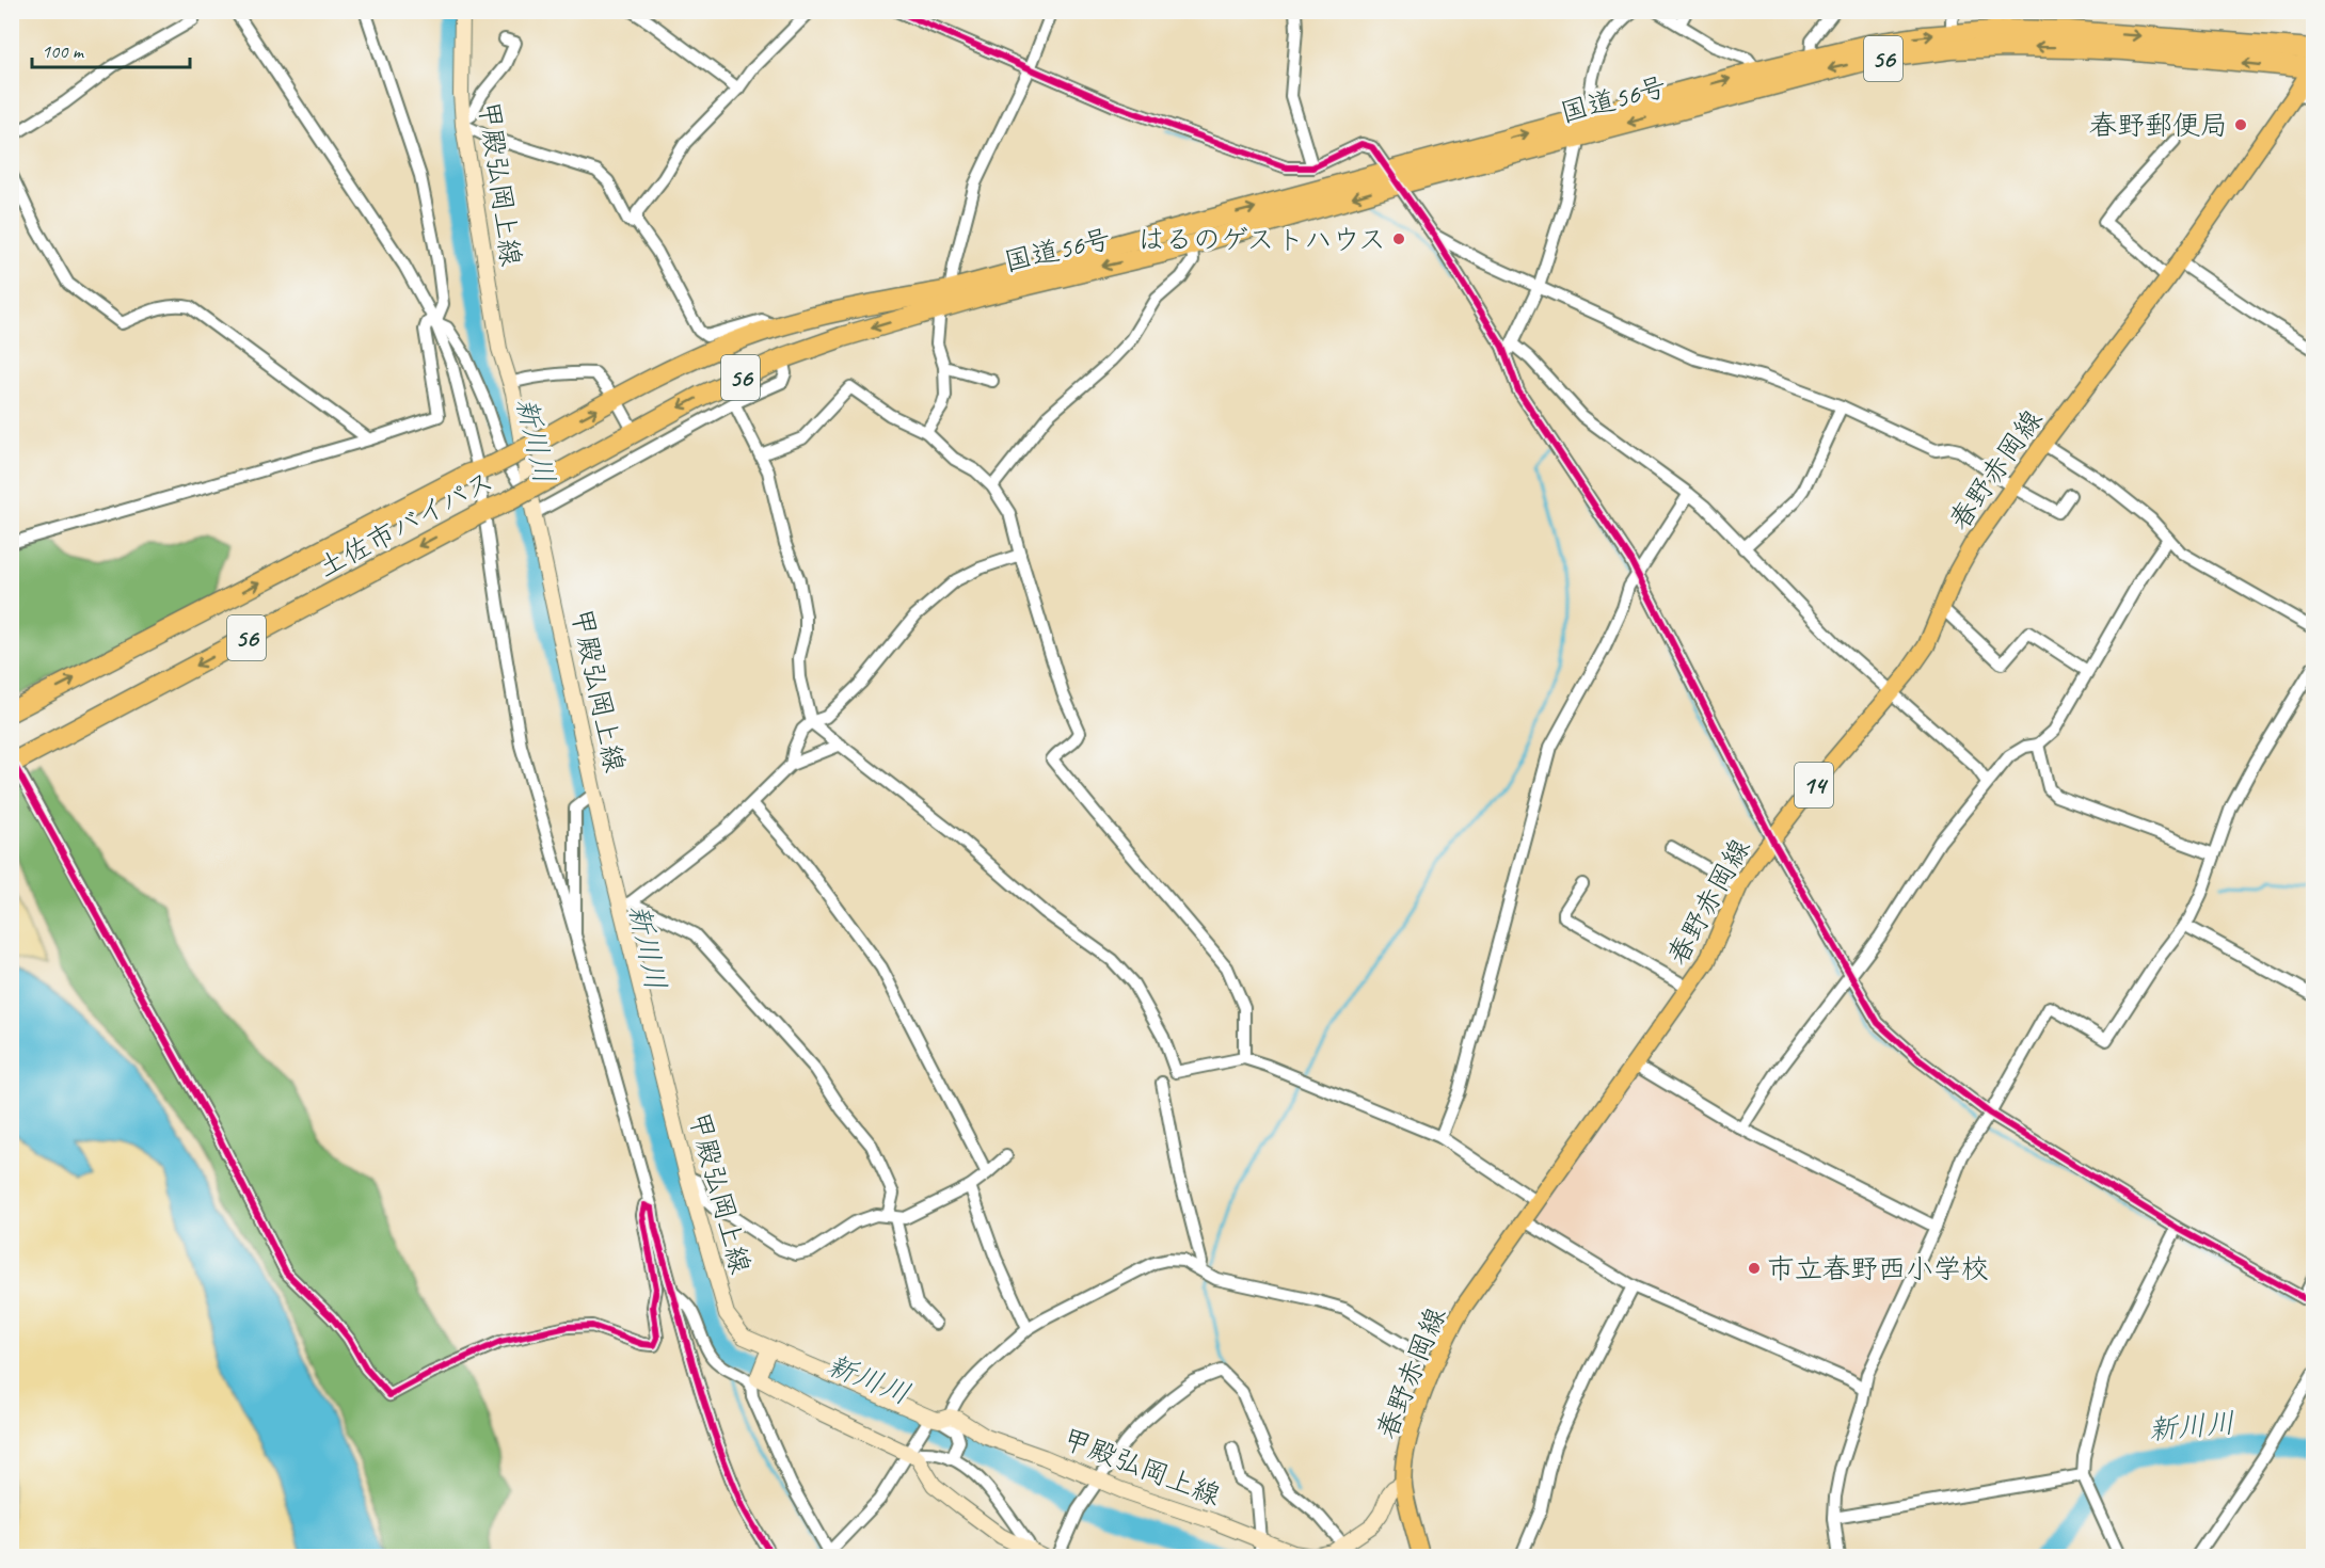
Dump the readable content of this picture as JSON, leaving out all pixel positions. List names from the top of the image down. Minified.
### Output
{"streets":{"highway":["56","国道56号","土佐市バイパス"],"main road":["甲殿弘岡上線","春野赤岡線","14"]},"crossings":[["国道56号","春野赤岡線"],["国道56号","土佐市バイパス"],["甲殿弘岡上線","春野赤岡線"]],"water":["新川川"],"places":["春野郵便局","はるのゲストハウス","市立春野西小学校"],"scale_bar":"100 m"}
